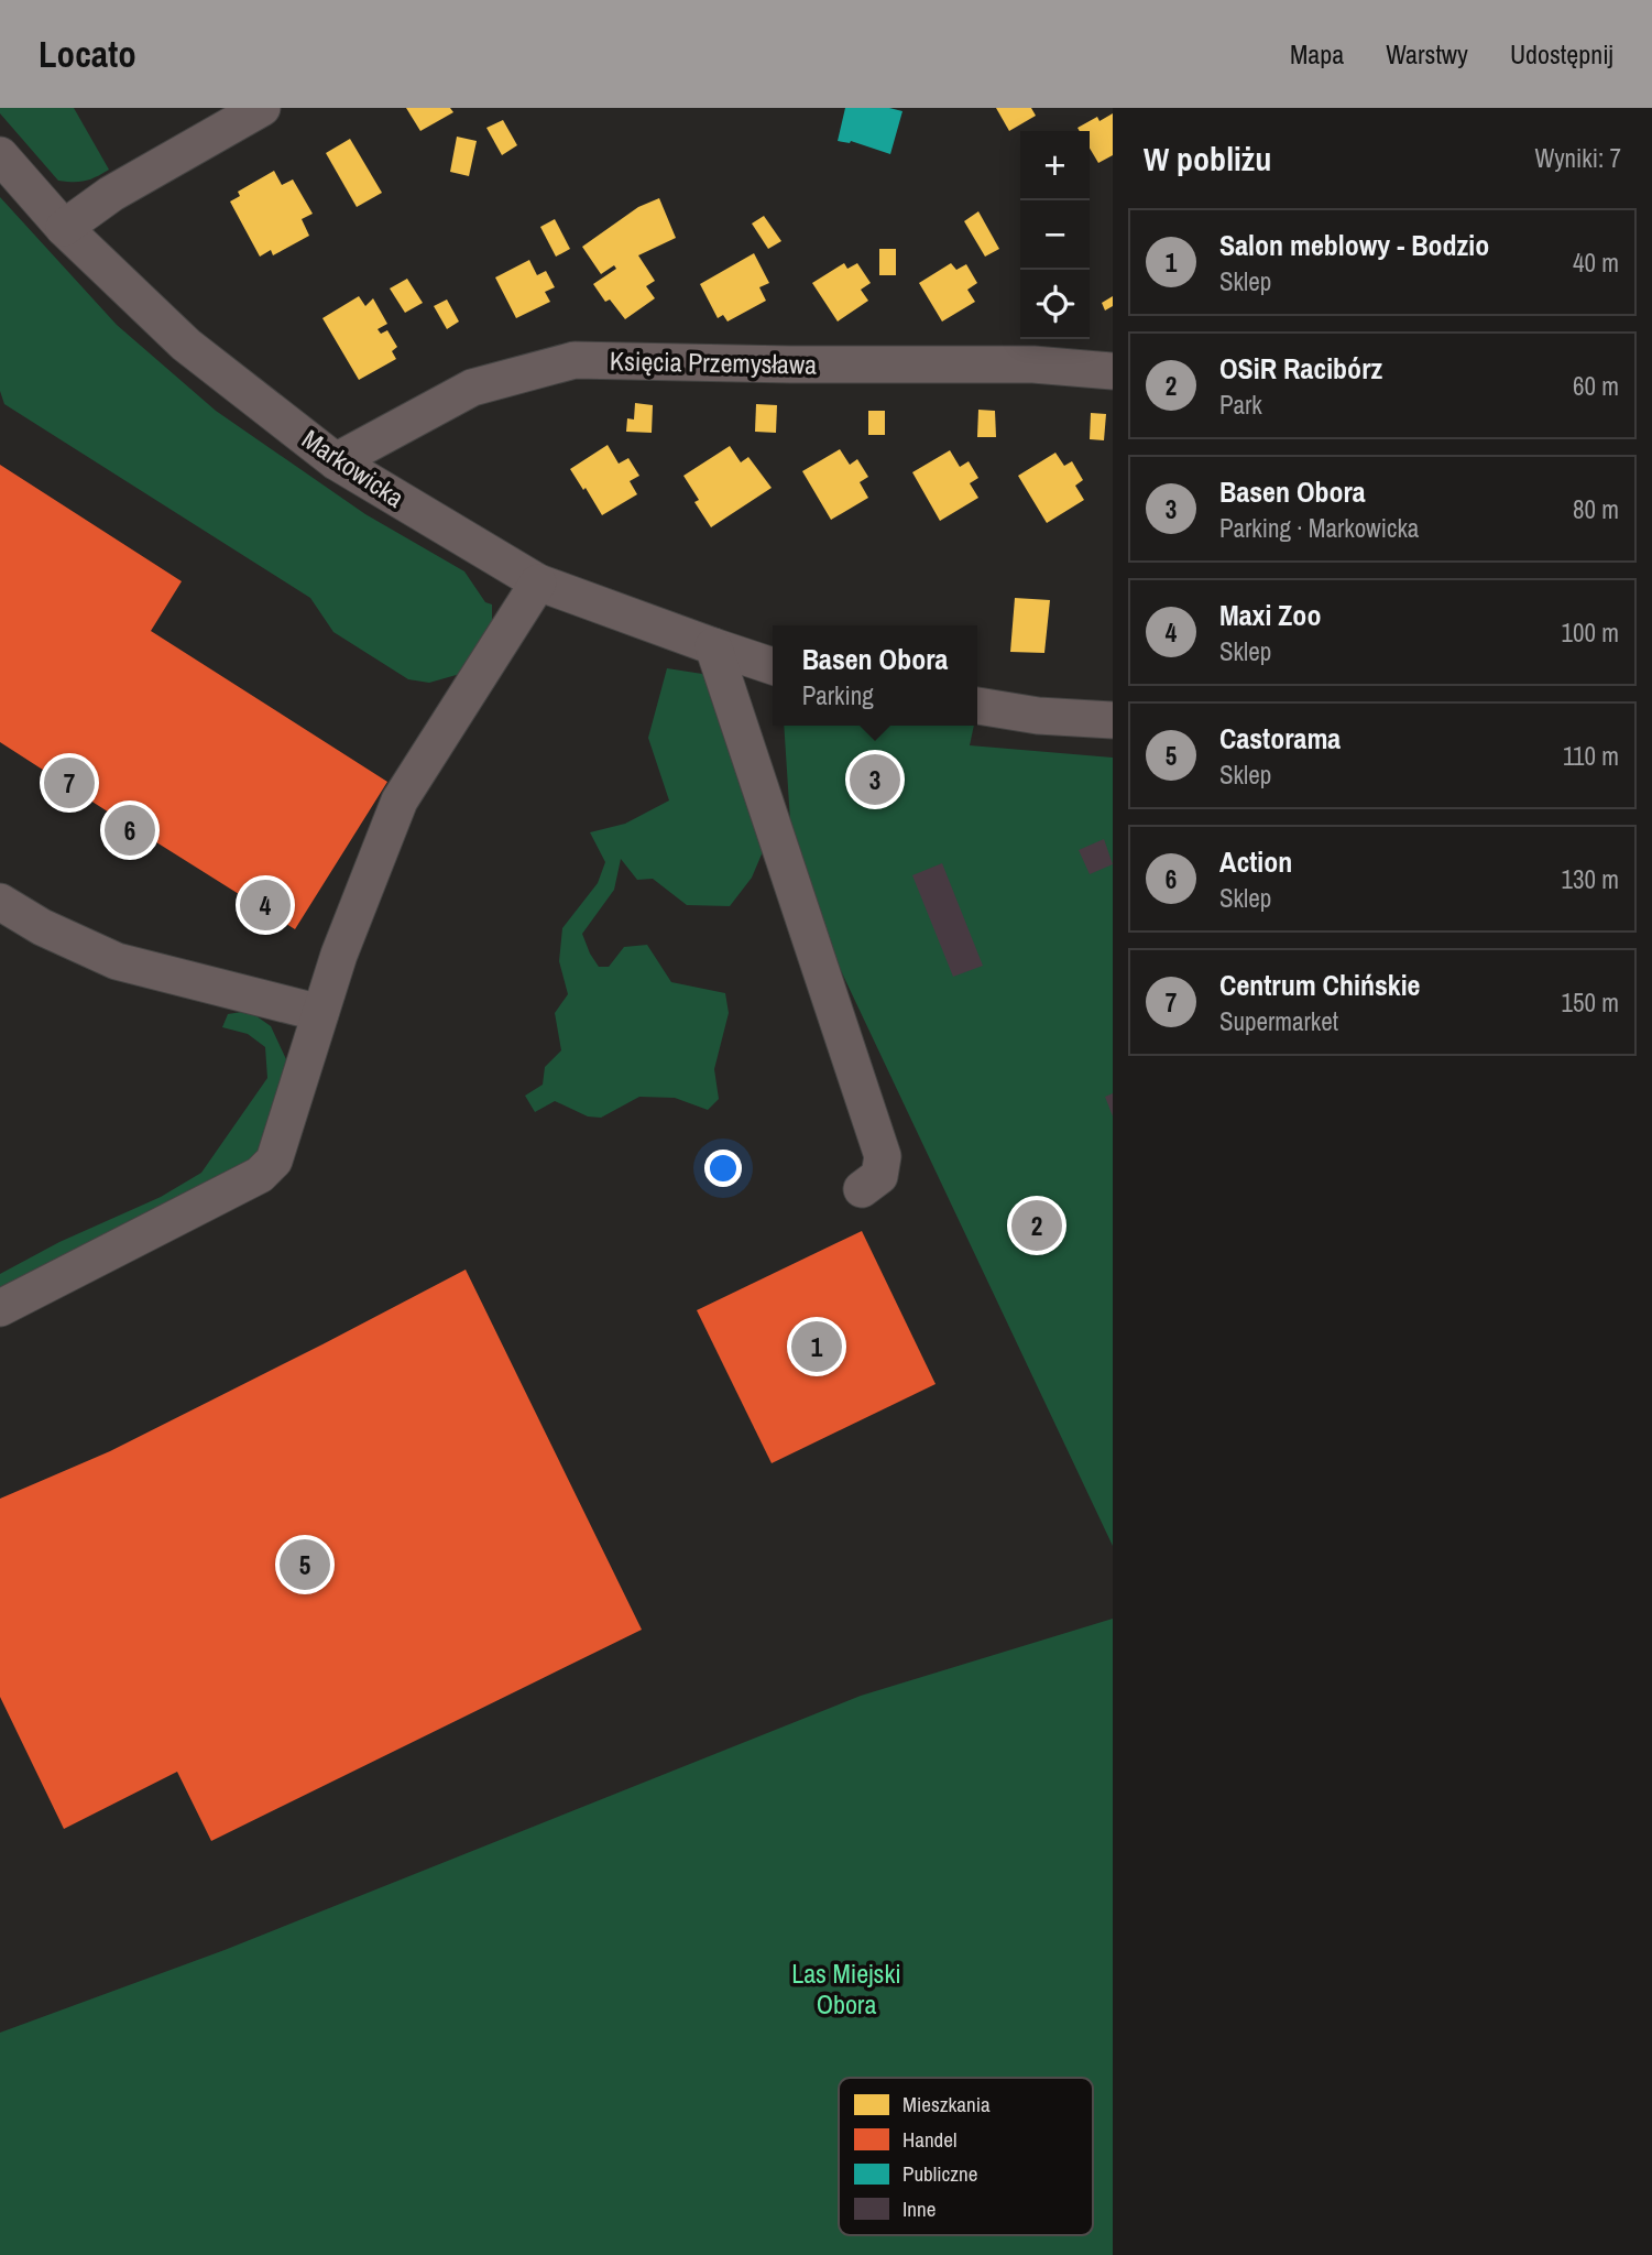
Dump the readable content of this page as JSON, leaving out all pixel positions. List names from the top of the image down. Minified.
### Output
{"streets":{"street":["Księcia Przemysława","Markowicka"]},"crossings":[["Księcia Przemysława","Markowicka"]],"parks":["Las Miejski Obora"],"legend":["Mieszkania","Handel","Publiczne","Inne"],"page":{"header":"Locato","nav":["Mapa","Warstwy","Udostępnij"],"heading":["W pobliżu","Wyniki: 7"],"map_buttons":["+","−"],"list":[{"mark":"1","name":"Salon meblowy - Bodzio","note":"Sklep","value":"40 m"},{"mark":"2","name":"OSiR Racibórz","note":"Park","value":"60 m"},{"mark":"3","name":"Basen Obora","note":"Parking · Markowicka","value":"80 m"},{"mark":"4","name":"Maxi Zoo","note":"Sklep","value":"100 m"},{"mark":"5","name":"Castorama","note":"Sklep","value":"110 m"},{"mark":"6","name":"Action","note":"Sklep","value":"130 m"},{"mark":"7","name":"Centrum Chińskie","note":"Supermarket","value":"150 m"}],"popup":["Basen Obora","Parking"],"pins":["3","7","6","4","2","1","5"]}}
